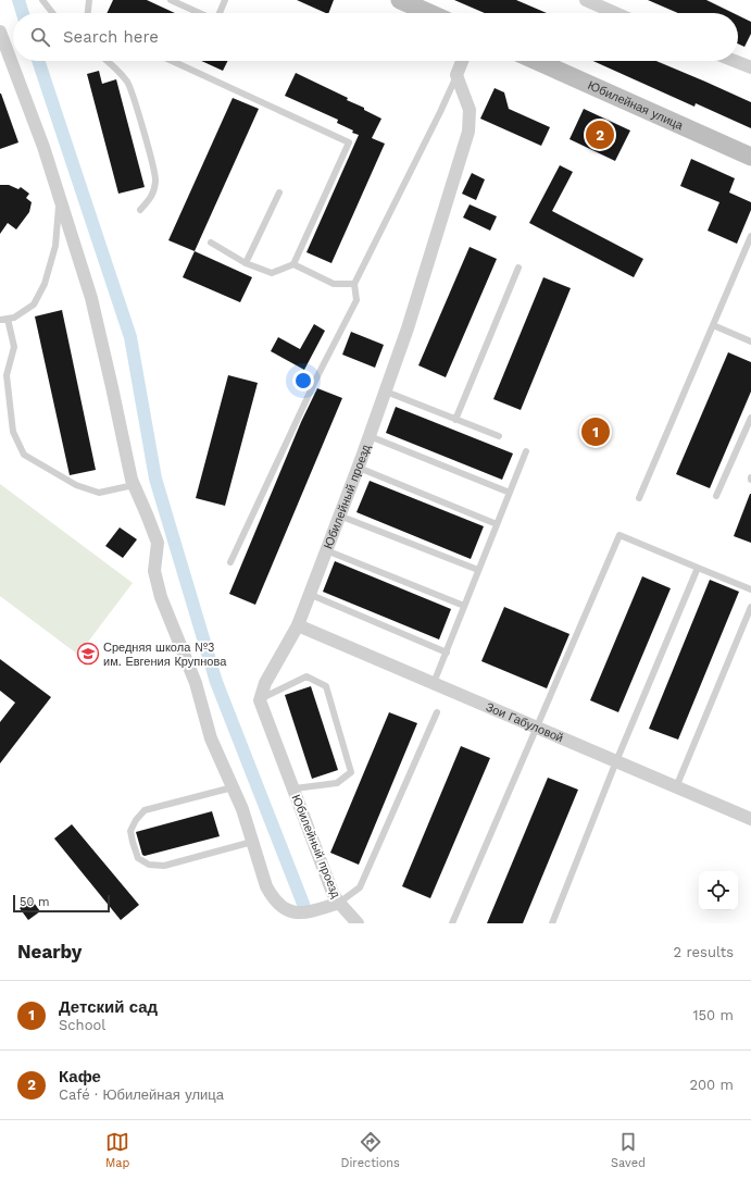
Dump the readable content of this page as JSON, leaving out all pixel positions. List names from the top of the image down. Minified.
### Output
{"streets":{"main road":["Юбилейная улица"],"street":["Юбилейный проезд","Зои Габуловой"]},"crossings":[["Юбилейный проезд","Зои Габуловой"]],"places":{"school or university":["Средняя школа №3 им. Евгения Крупнова"]},"scale_bar":"50 m","page":{"search":"Search here","pins":["2","1"],"scale":"50 m","heading":["Nearby","2 results"],"list":[{"mark":"1","name":"Детский сад","note":"School","value":"150 m"},{"mark":"2","name":"Кафе","note":"Café · Юбилейная улица","value":"200 m"}],"nav":["Map","Directions","Saved"]}}
